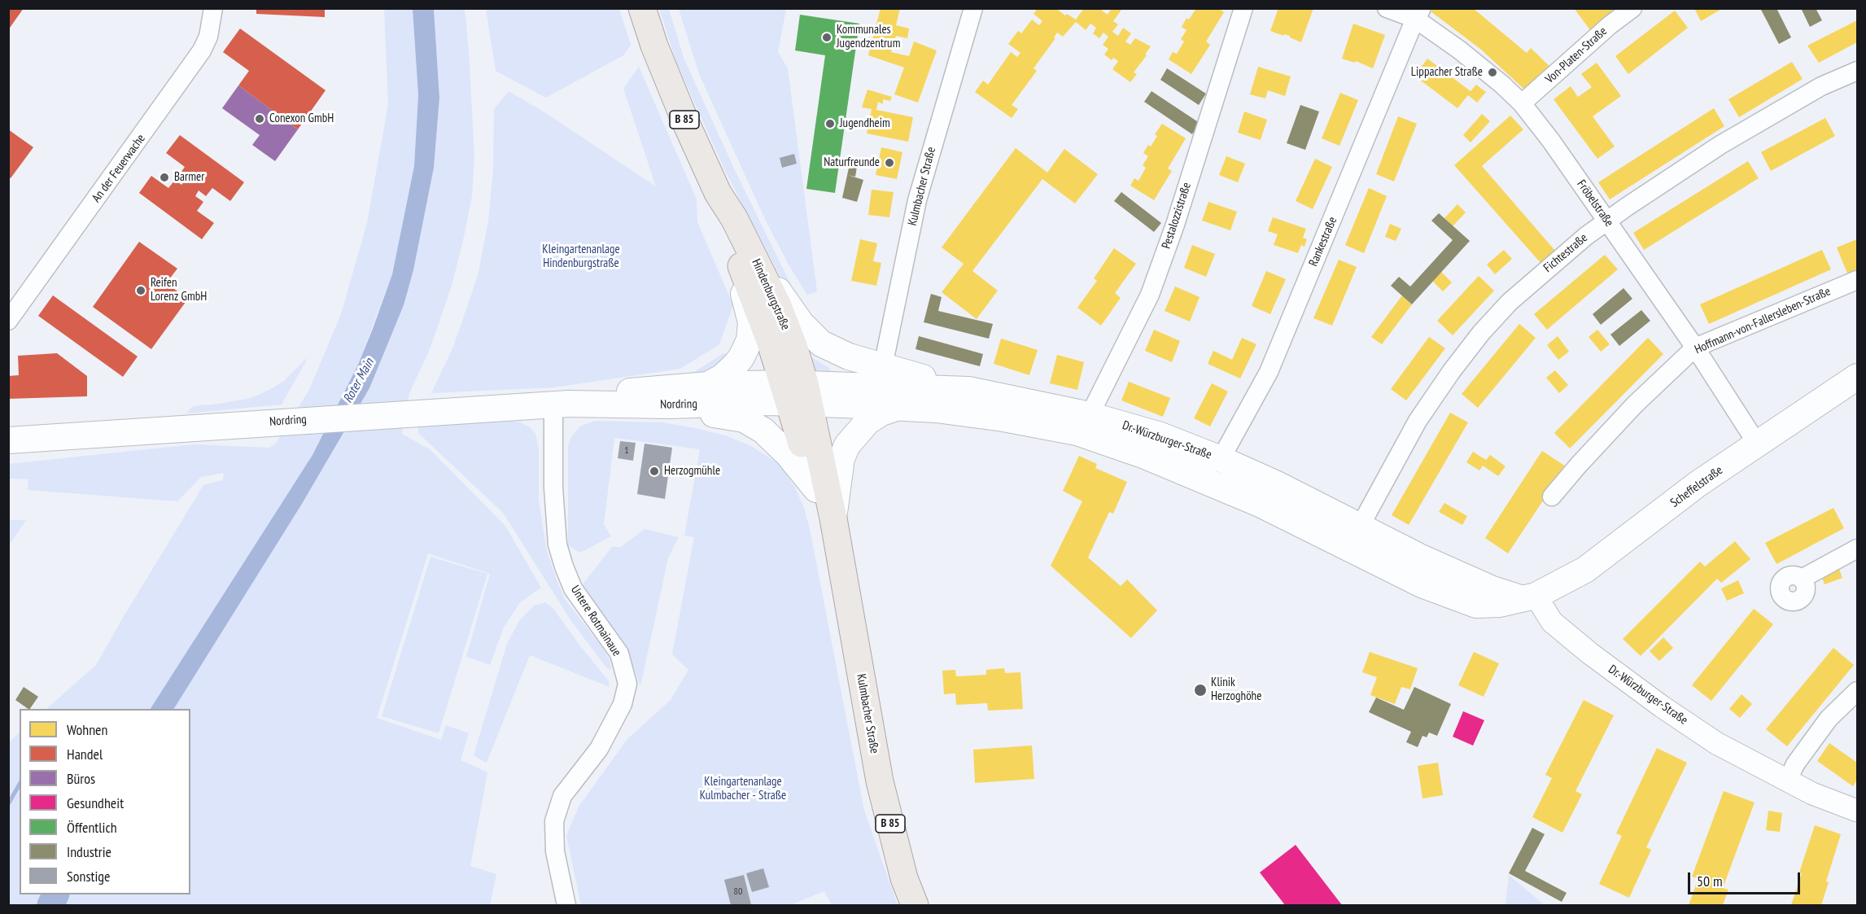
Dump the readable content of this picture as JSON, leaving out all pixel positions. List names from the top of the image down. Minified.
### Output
{"streets":{"main road":["B 85","Kulmbacher Straße","Hindenburgstraße","Nordring","Dr.-Würzburger-Straße","Scheffelstraße"],"street":["Von-Platen-Straße","An der Feuerwache","Fröbelstraße","Pestalozzistraße","Rankestraße","Fichtestraße","Hoffmann-von-Fallersleben-Straße","Untere Rotmainaue"]},"crossings":[["Von-Platen-Straße","Fröbelstraße"],["Kulmbacher Straße","Hindenburgstraße"],["Kulmbacher Straße","Nordring"],["Kulmbacher Straße","Dr.-Würzburger-Straße"],["Fröbelstraße","Rankestraße"],["Fröbelstraße","Fichtestraße"],["Fröbelstraße","Hoffmann-von-Fallersleben-Straße"],["Fröbelstraße","Scheffelstraße"],["Pestalozzistraße","Dr.-Würzburger-Straße"],["Rankestraße","Dr.-Würzburger-Straße"],["Fichtestraße","Dr.-Würzburger-Straße"],["Hindenburgstraße","Nordring"],["Hindenburgstraße","Dr.-Würzburger-Straße"],["Nordring","Dr.-Würzburger-Straße"],["Nordring","Untere Rotmainaue"],["Dr.-Würzburger-Straße","Scheffelstraße"]],"water":["Roter Main"],"parks":["Kleingartenanlage Hindenburgstraße","Kleingartenanlage Kulmbacher - Straße"],"places":["Kommunales Jugendzentrum","Lippacher Straße","Conexon GmbH","Jugendheim","Naturfreunde","Barmer","Reifen Lorenz GmbH","Herzogmühle","Klinik Herzoghöhe"],"house_numbers":["1","80"],"legend":["Wohnen","Handel","Büros","Gesundheit","Öffentlich","Industrie","Sonstige"],"scale_bar":"50 m"}
